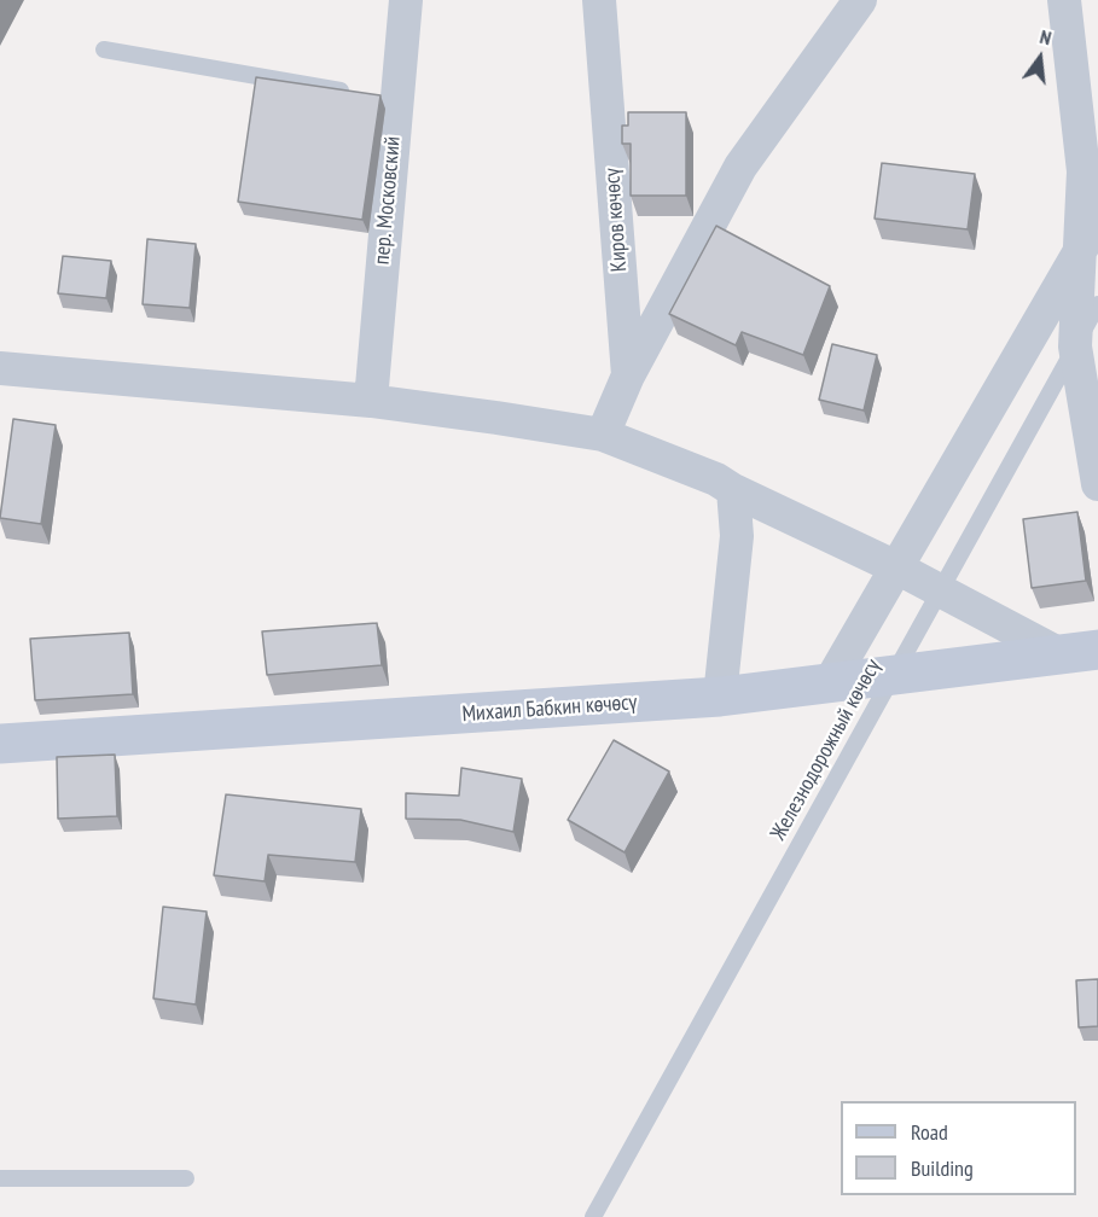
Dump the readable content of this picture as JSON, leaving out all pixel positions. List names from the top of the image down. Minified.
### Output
{"streets":{"main road":["Михаил Бабкин көчөсү"],"street":["пер. Московский","Киров көчөсү"],"lane":["Железнодорожный көчөсү"]},"crossings":[["Михаил Бабкин көчөсү","Железнодорожный көчөсү"]],"legend":["Road","Building"],"north":"top"}
